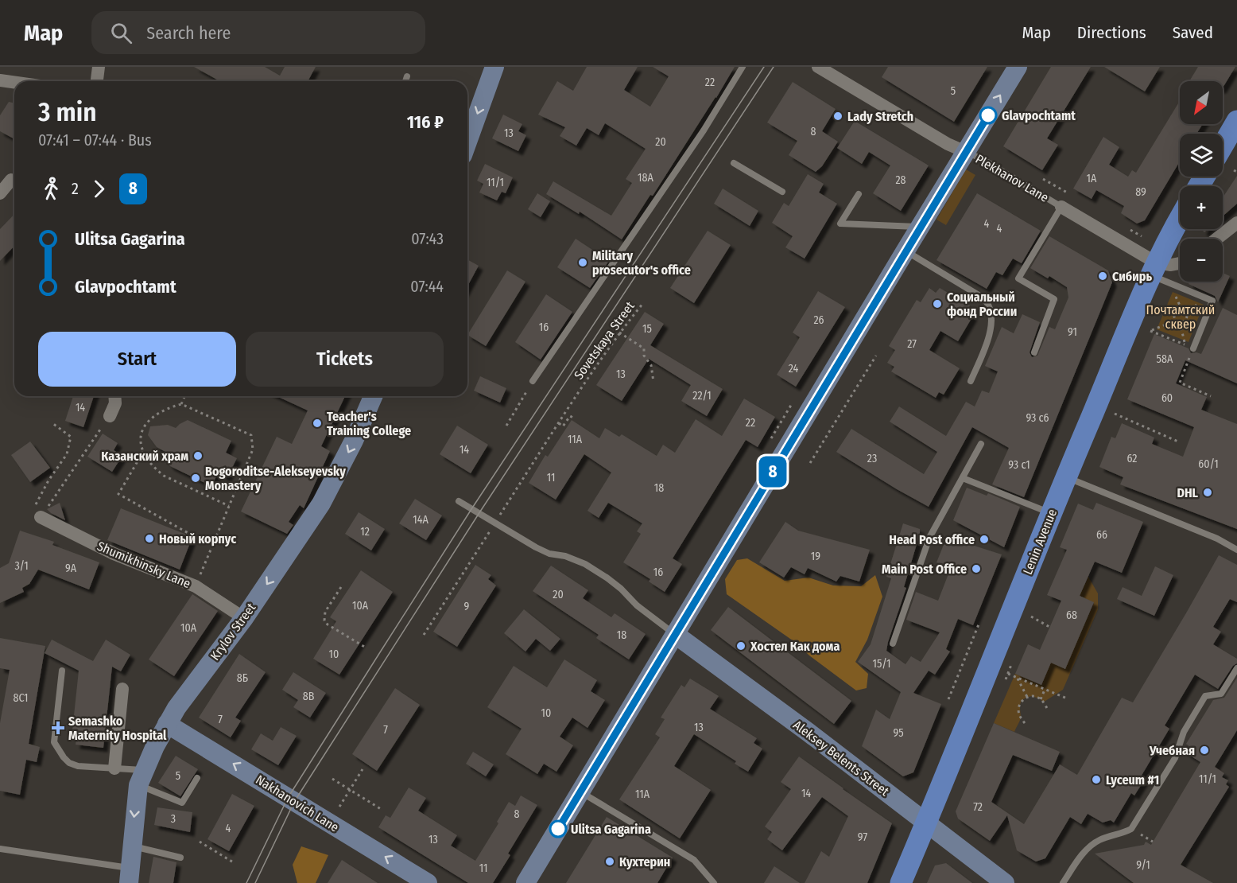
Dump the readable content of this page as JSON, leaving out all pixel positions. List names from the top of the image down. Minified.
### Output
{"streets":{"main road":["Lenin Avenue","Krylov Street","Aleksey Belents Street","Nakhanovich Lane"],"street":["Plekhanov Lane","Shumikhinsky Lane"],"path":["Sovetskaya Street"]},"crossings":[["Plekhanov Lane","Lenin Avenue"],["Lenin Avenue","Aleksey Belents Street"],["Shumikhinsky Lane","Krylov Street"],["Krylov Street","Nakhanovich Lane"]],"one_way":["Krylov Street","Nakhanovich Lane"],"parks":["Почтамтский сквер"],"places":{"other":["Glavpochtamt","Lady Stretch","Military prosecutor's office","Сибирь","Социальный фонд России","Teacher's Training College","Казанский храм","Bogoroditse-Alekseyevsky Monastery","DHL","Новый корпус","Head Post office","Main Post Office","Хостел Как дома","Учебная","Lyceum #1","Ulitsa Gagarina","Кухтерин"],"health":["Semashko Maternity Hospital"]},"lines":["bus line 8"],"house_numbers":["22","5","8","13","20","18А","1А","28","11/1","89","4","4","26","16","15","91","27","58А","24","13","22/1","60","14","93 с6","22","11А","14","23","62","60/1","93 с1","11","18","14А","12","66","19","3/1","9А","16","20","10А","9","68","10А","18","10","15/1","8Б","8В","8С1","10","7","13","7","95","5","11/1","14","11А","72","8","3","4","97","13","9/1","11"],"north":"bottom left","page":{"header":"Map","search":"Search here","nav":["Map","Directions","Saved"],"on_map":"8","map_buttons":["+","−"],"heading":["3 min","07:41 – 07:44 · Bus","116 ₽"],"legs":["2","8"],"list":[{"name":"Ulitsa Gagarina","value":"07:43"},{"name":"Glavpochtamt","value":"07:44"}],"buttons":["Start","Tickets"]}}
